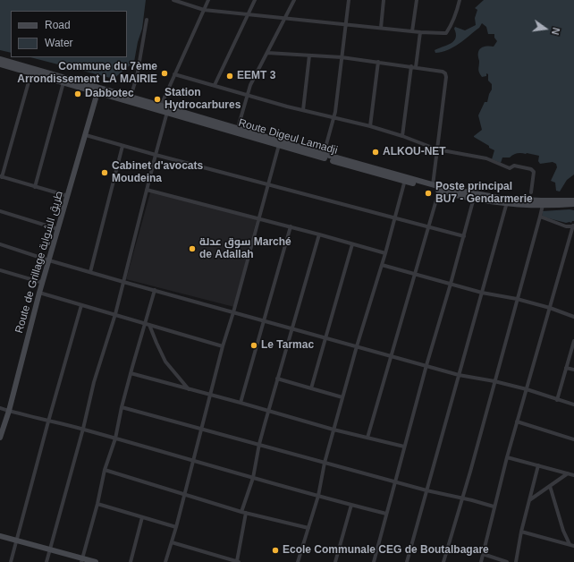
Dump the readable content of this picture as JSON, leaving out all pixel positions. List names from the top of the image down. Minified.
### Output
{"streets":{"main road":["Route Digeul Lamadji","Route de Grillage طريق الشواية"]},"crossings":[["Route Digeul Lamadji","Route de Grillage طريق الشواية"]],"places":["Commune du 7ème Arrondissement LA MAIRIE","EEMT 3","Dabbotec","Station Hydrocarbures","ALKOU-NET","Cabinet d'avocats Moudeina","Poste principal BU7 - Gendarmerie","سوق عدلة Marché de Adallah","Le Tarmac","Ecole Communale CEG de Boutalbagare"],"legend":["Road","Water"],"north":"right"}
